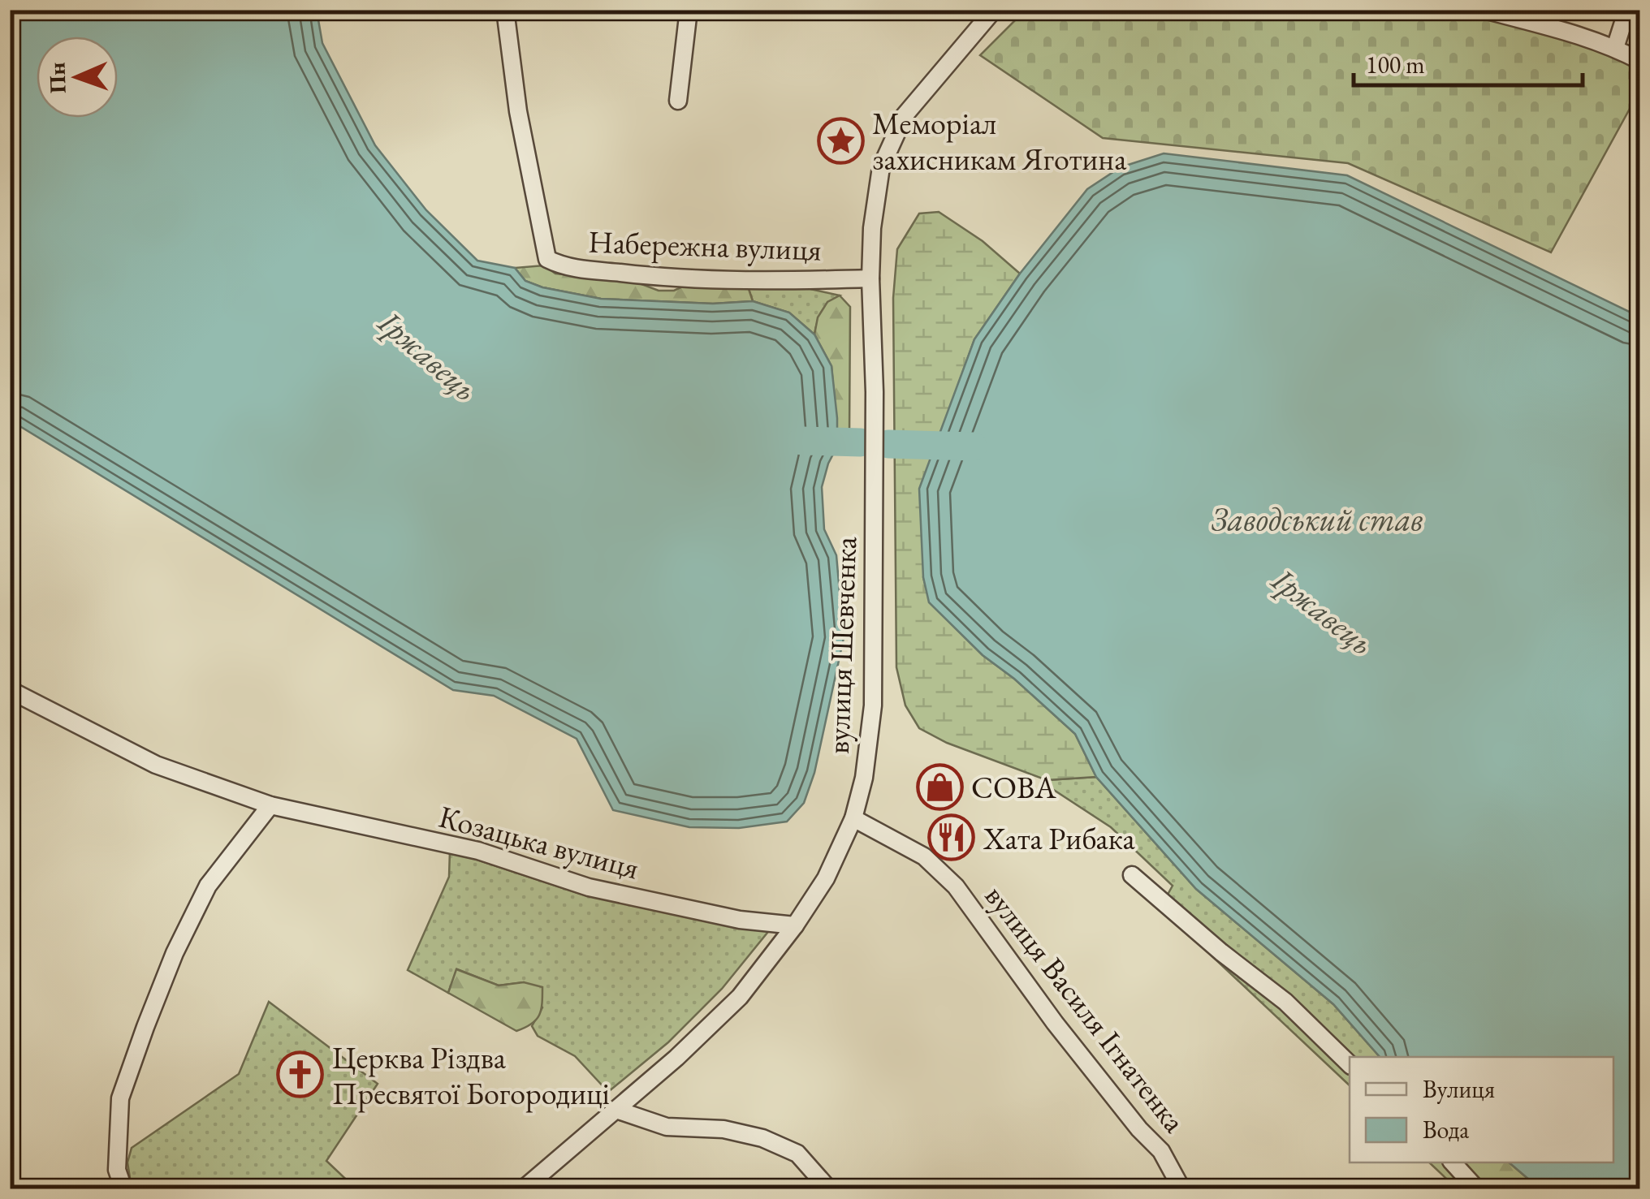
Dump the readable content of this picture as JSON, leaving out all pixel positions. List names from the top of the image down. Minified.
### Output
{"streets":{"street":["Набережна вулиця","вулиця Шевченка","Козацька вулиця","вулиця Василя Ігнатенка"]},"crossings":[["Набережна вулиця","вулиця Шевченка"],["вулиця Шевченка","Козацька вулиця"],["вулиця Шевченка","вулиця Василя Ігнатенка"]],"water":["Іржавець","Заводський став"],"places":{"place":["Меморіал захисникам Яготина"],"shop":["СОВА"],"restaurant":["Хата Рибака"],"church":["Церква Різдва Пресвятої Богородиці"]},"legend":["Вулиця","Вода"],"scale_bar":"100 m","north":"left"}
